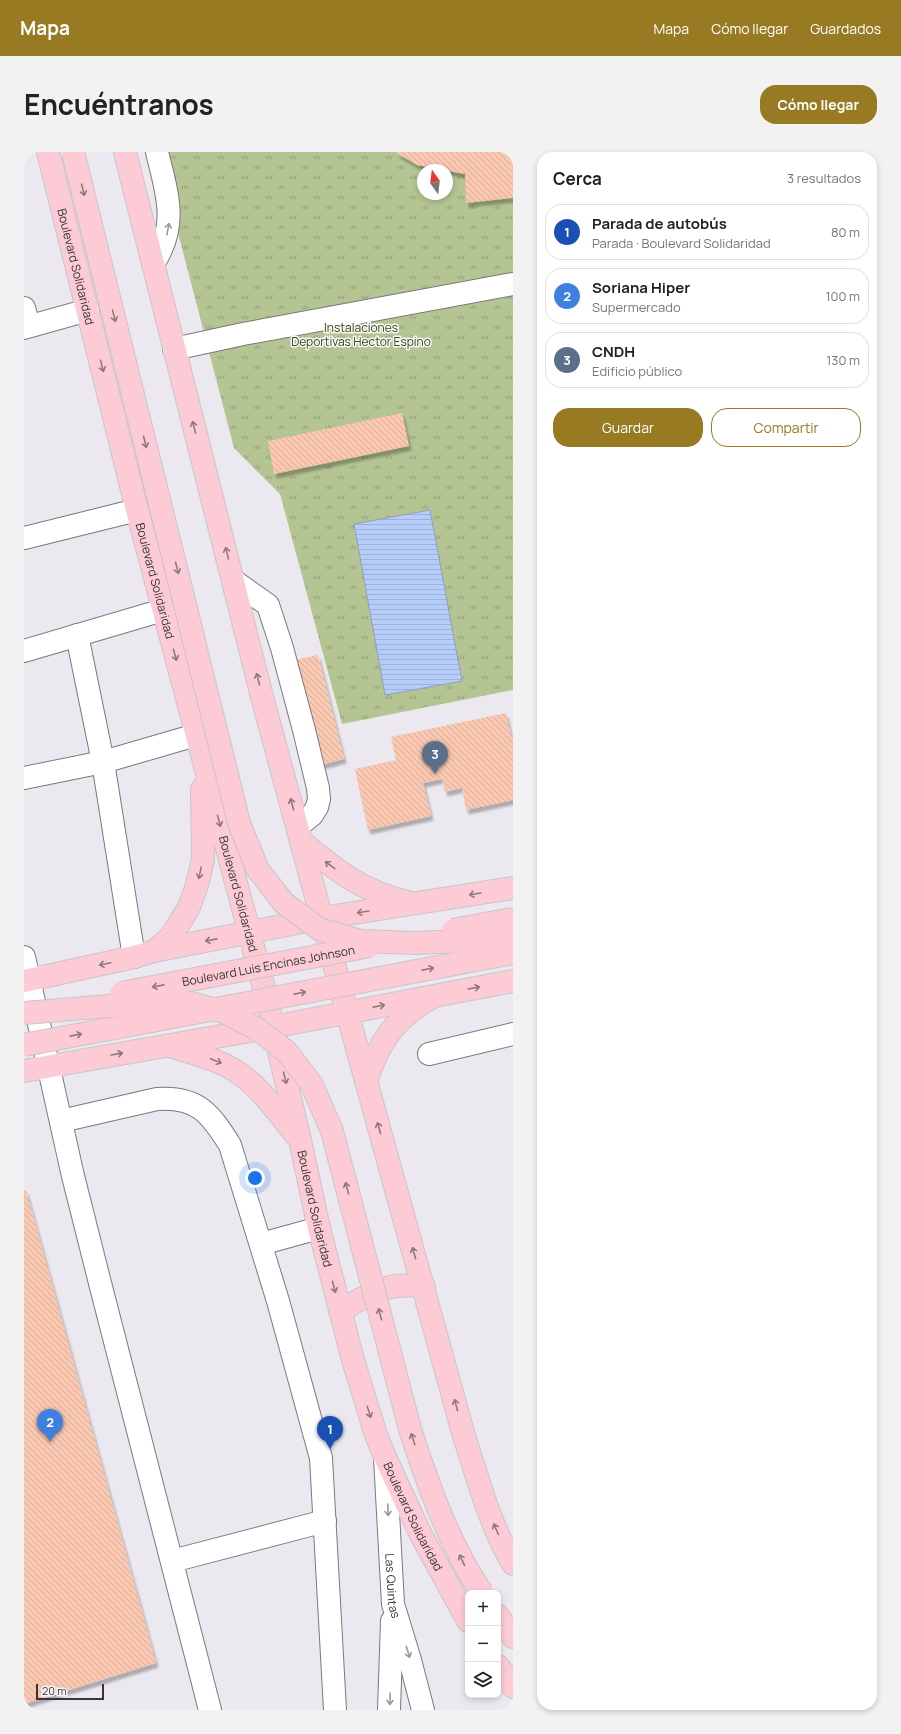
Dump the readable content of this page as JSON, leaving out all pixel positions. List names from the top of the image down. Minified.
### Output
{"streets":{"main road":["Boulevard Solidaridad","Boulevard Luis Encinas Johnson"],"street":["Las Quintas"]},"crossings":[["Boulevard Solidaridad","Las Quintas"]],"parks":["Instalaciones Deportivas Hector Espino"],"scale_bar":"20 m","north":"top","page":{"header":"Mapa","nav":["Mapa","Cómo llegar","Guardados"],"title":"Encuéntranos","buttons":["Cómo llegar",["Guardar","Compartir"]],"heading":["Cerca","3 resultados"],"list":[{"mark":"1","name":"Parada de autobús","note":"Parada · Boulevard Solidaridad","value":"80 m"},{"mark":"2","name":"Soriana Hiper","note":"Supermercado","value":"100 m"},{"mark":"3","name":"CNDH","note":"Edificio público","value":"130 m"}],"pins":["3","2","1"],"map_buttons":["+","−"],"scale":"20 m"}}
